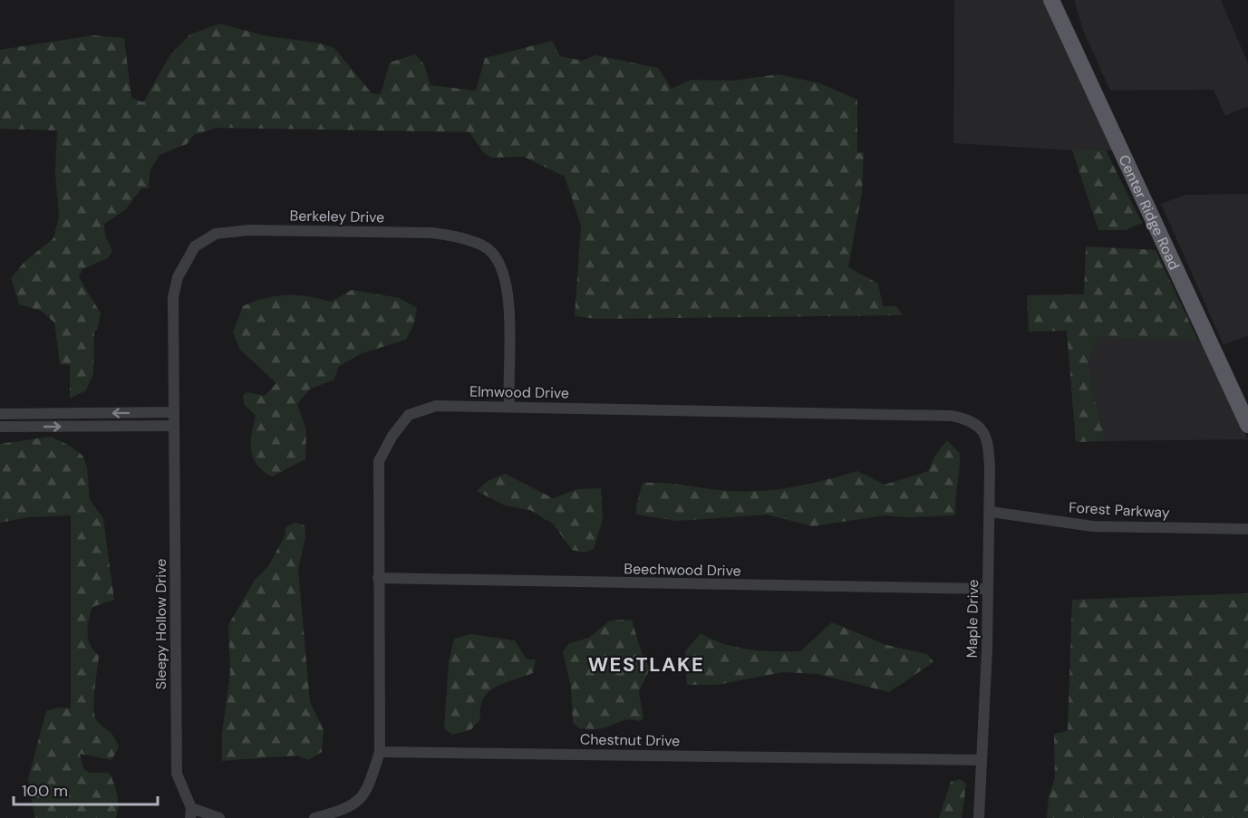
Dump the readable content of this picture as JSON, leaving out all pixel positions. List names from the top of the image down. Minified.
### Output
{"streets":{"main road":["Center Ridge Road"],"street":["Berkeley Drive","Elmwood Drive","Forest Parkway","Beechwood Drive","Maple Drive","Sleepy Hollow Drive","Chestnut Drive"]},"crossings":[["Berkeley Drive","Elmwood Drive"],["Berkeley Drive","Sleepy Hollow Drive"],["Elmwood Drive","Beechwood Drive"],["Elmwood Drive","Maple Drive"],["Elmwood Drive","Chestnut Drive"],["Forest Parkway","Maple Drive"],["Beechwood Drive","Maple Drive"],["Maple Drive","Chestnut Drive"]],"districts":["WESTLAKE"],"scale_bar":"100 m"}
